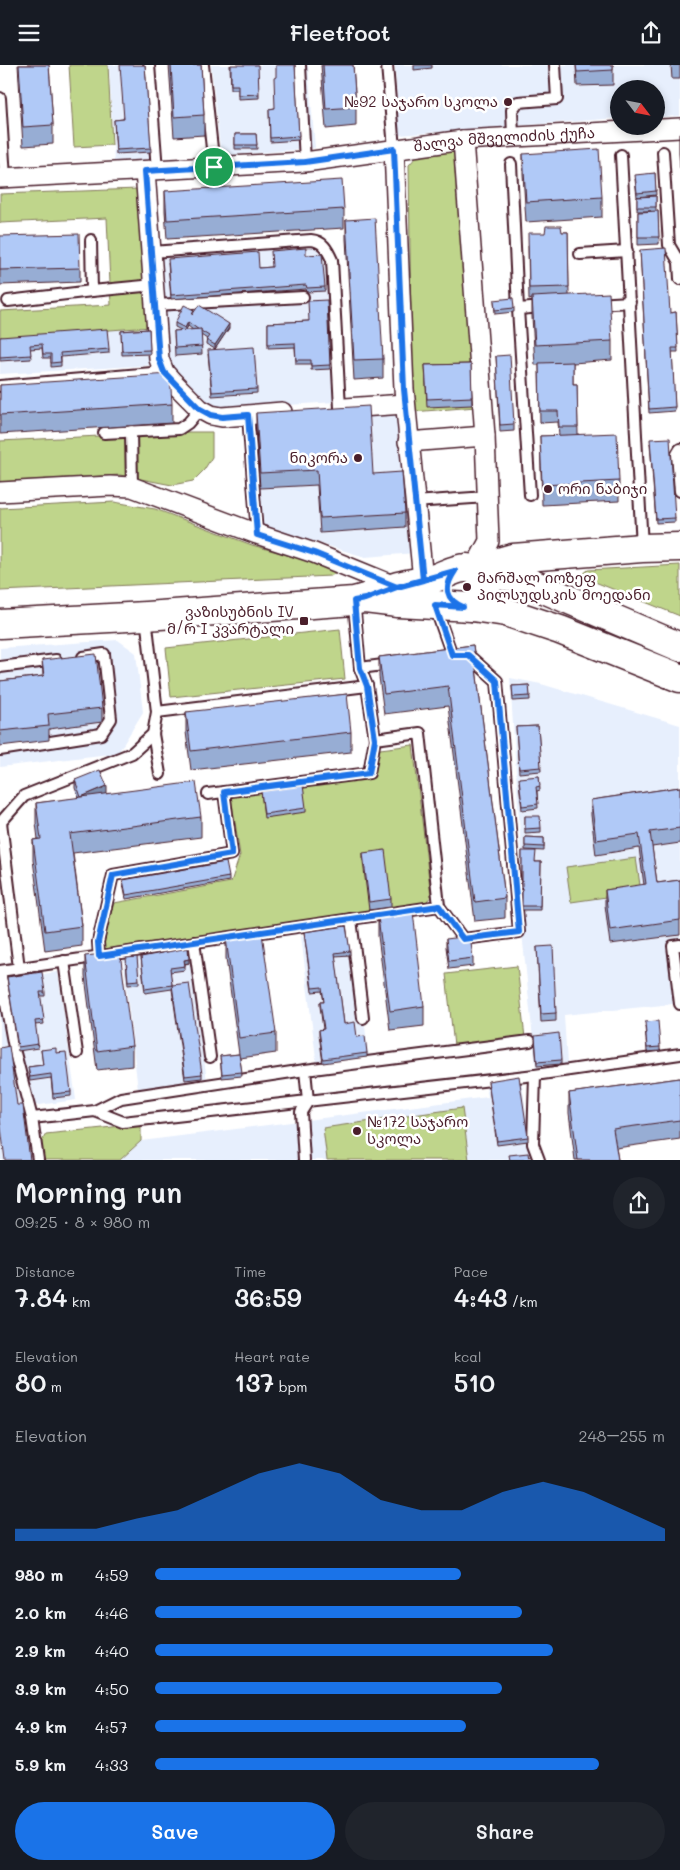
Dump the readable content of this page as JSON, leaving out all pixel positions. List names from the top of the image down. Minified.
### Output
{"streets":{"street":["შალვა მშველიძის ქუჩა"]},"places":{"other":["№92 საჯარო სკოლა","ნიკორა","ორი ნაბიჯი","მარშალ იოზეფ პილსუდსკის მოედანი","№172 საჯარო სკოლა"],"transit":["ვაზისუბნის IV მ/რ I კვარტალი"]},"north":"bottom right","page":{"header":"Fleetfoot","heading":["Morning run","09:25 · 8 × 980 m"],"stats":[["Distance","7.84 km"],["Time","36:59"],["Pace","4:43 /km"],["Elevation","80 m"],["Heart rate","137 bpm"],["kcal","510"]],"chart":["Elevation","248–255 m"],"list":[{"name":"980 m","note":"4:59"},{"name":"2.0 km","note":"4:46"},{"name":"2.9 km","note":"4:40"},{"name":"3.9 km","note":"4:50"},{"name":"4.9 km","note":"4:57"},{"name":"5.9 km","note":"4:33"}],"buttons":["Save","Share"]}}
